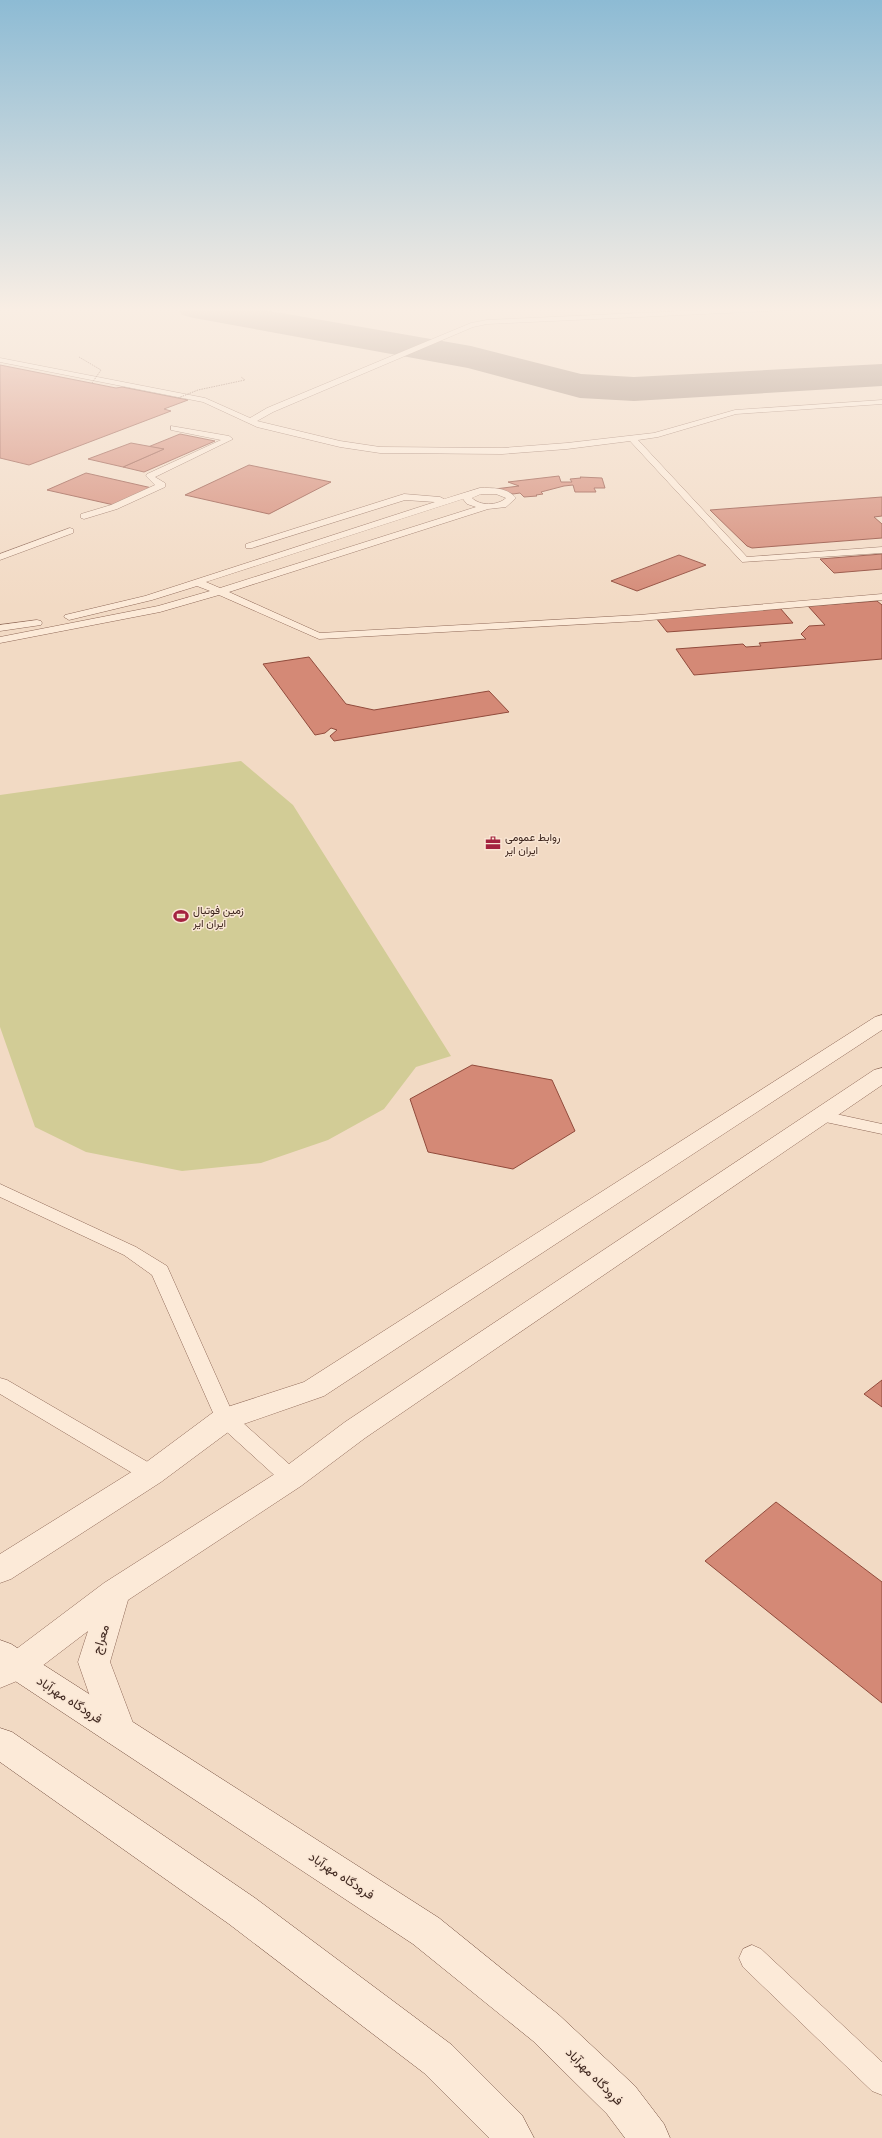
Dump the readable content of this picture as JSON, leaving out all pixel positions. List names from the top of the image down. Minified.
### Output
{"streets":{"street":["معراج","فرودگاه مهرآباد"]},"crossings":[["معراج","فرودگاه مهرآباد"]],"places":{"office":["روابط عمومی ایران ایر"],"sports":["زمین فوتبال ایران ایر"]}}
